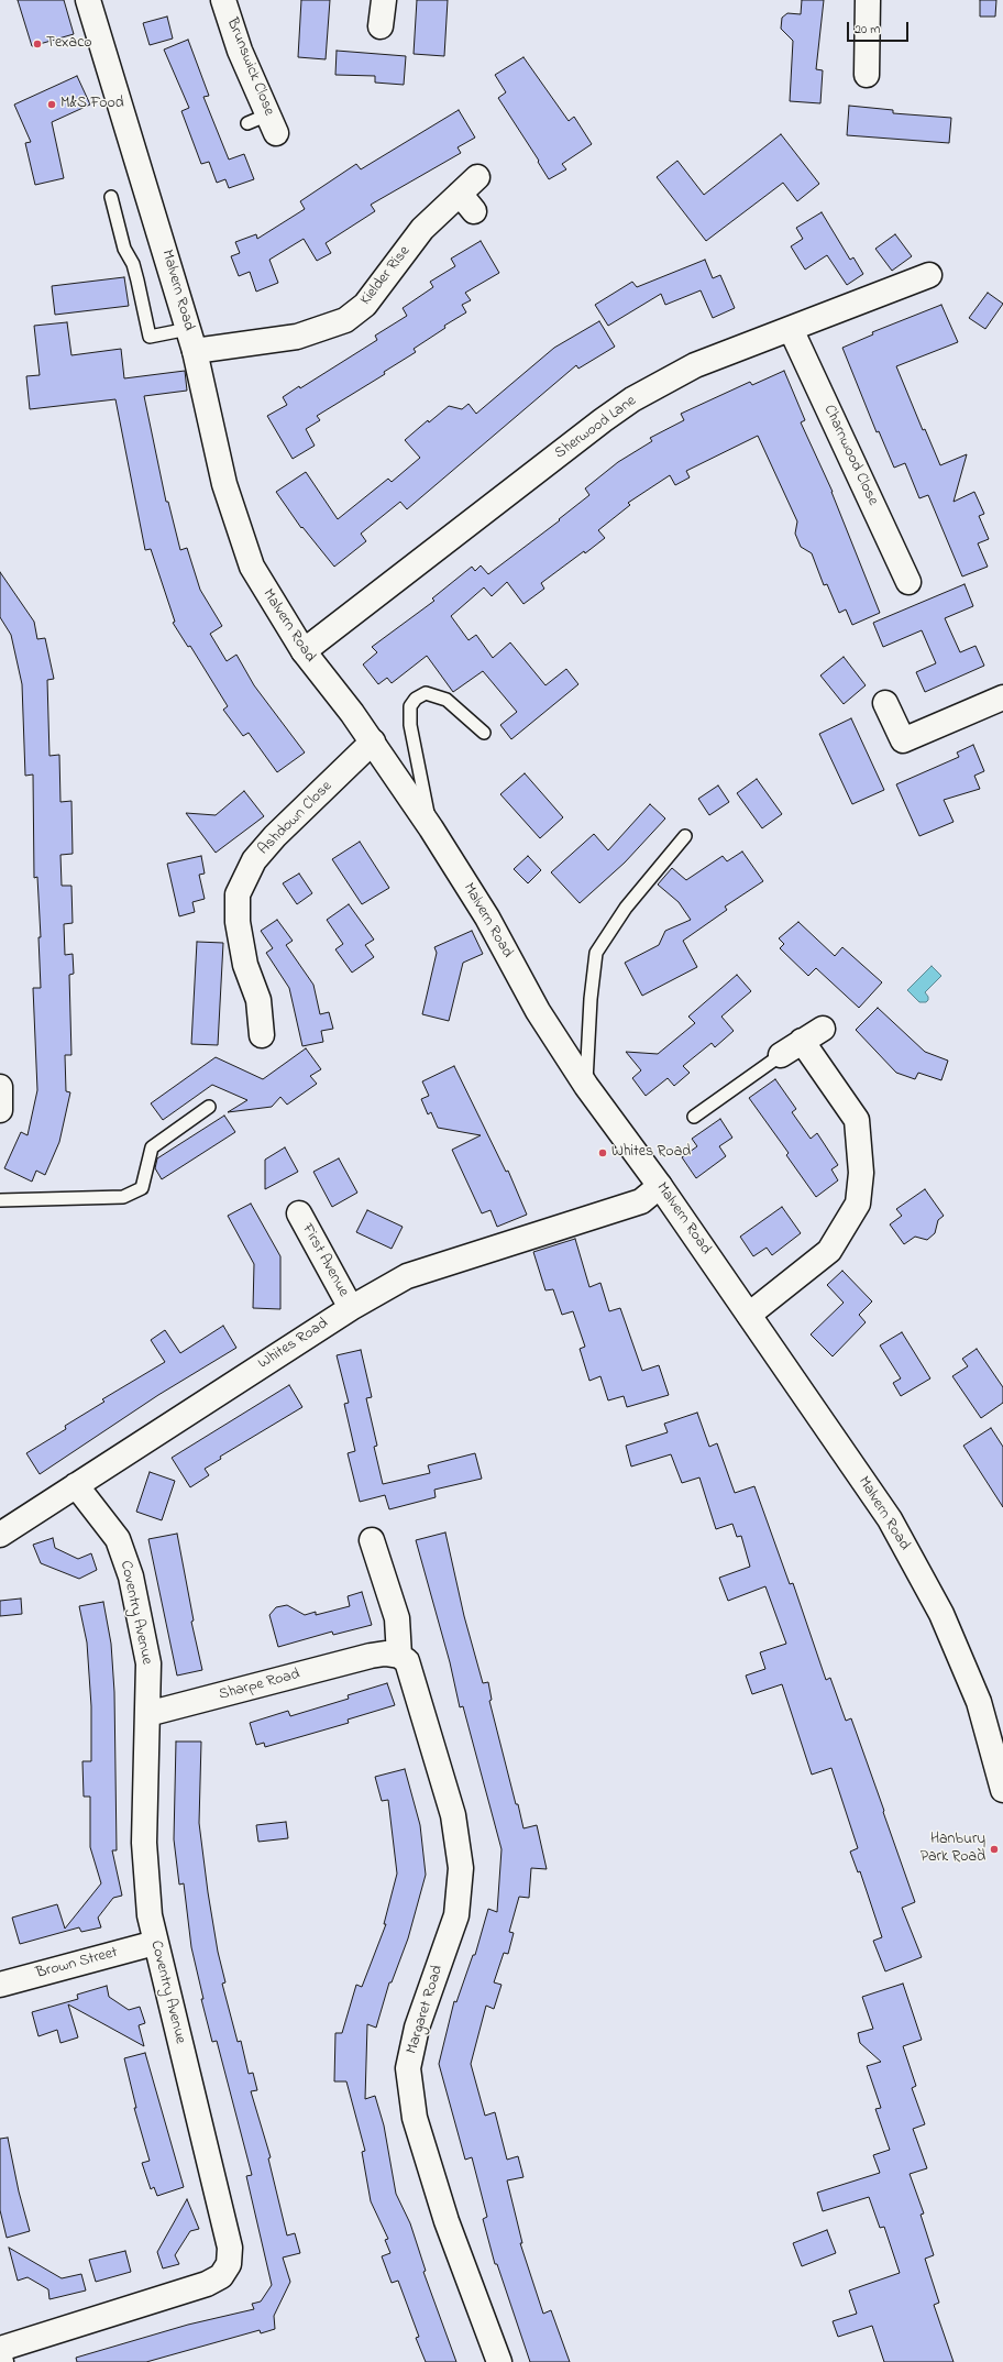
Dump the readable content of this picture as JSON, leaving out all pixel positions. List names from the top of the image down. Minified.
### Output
{"streets":{"street":["Brunswick Close","Kielder Rise","Malvern Road","Sherwood Lane","Charnwood Close","Ashdown Close","First Avenue","Whites Road","Coventry Avenue","Sharpe Road","Brown Street","Margaret Road"]},"crossings":[["Kielder Rise","Malvern Road"],["Malvern Road","Sherwood Lane"],["Malvern Road","Ashdown Close"],["Malvern Road","Whites Road"],["Sherwood Lane","Charnwood Close"],["First Avenue","Whites Road"],["Whites Road","Coventry Avenue"],["Coventry Avenue","Sharpe Road"],["Coventry Avenue","Brown Street"],["Sharpe Road","Margaret Road"]],"places":["Texaco","M&S Food","Whites Road","Hanbury Park Road"],"scale_bar":"20 m"}
